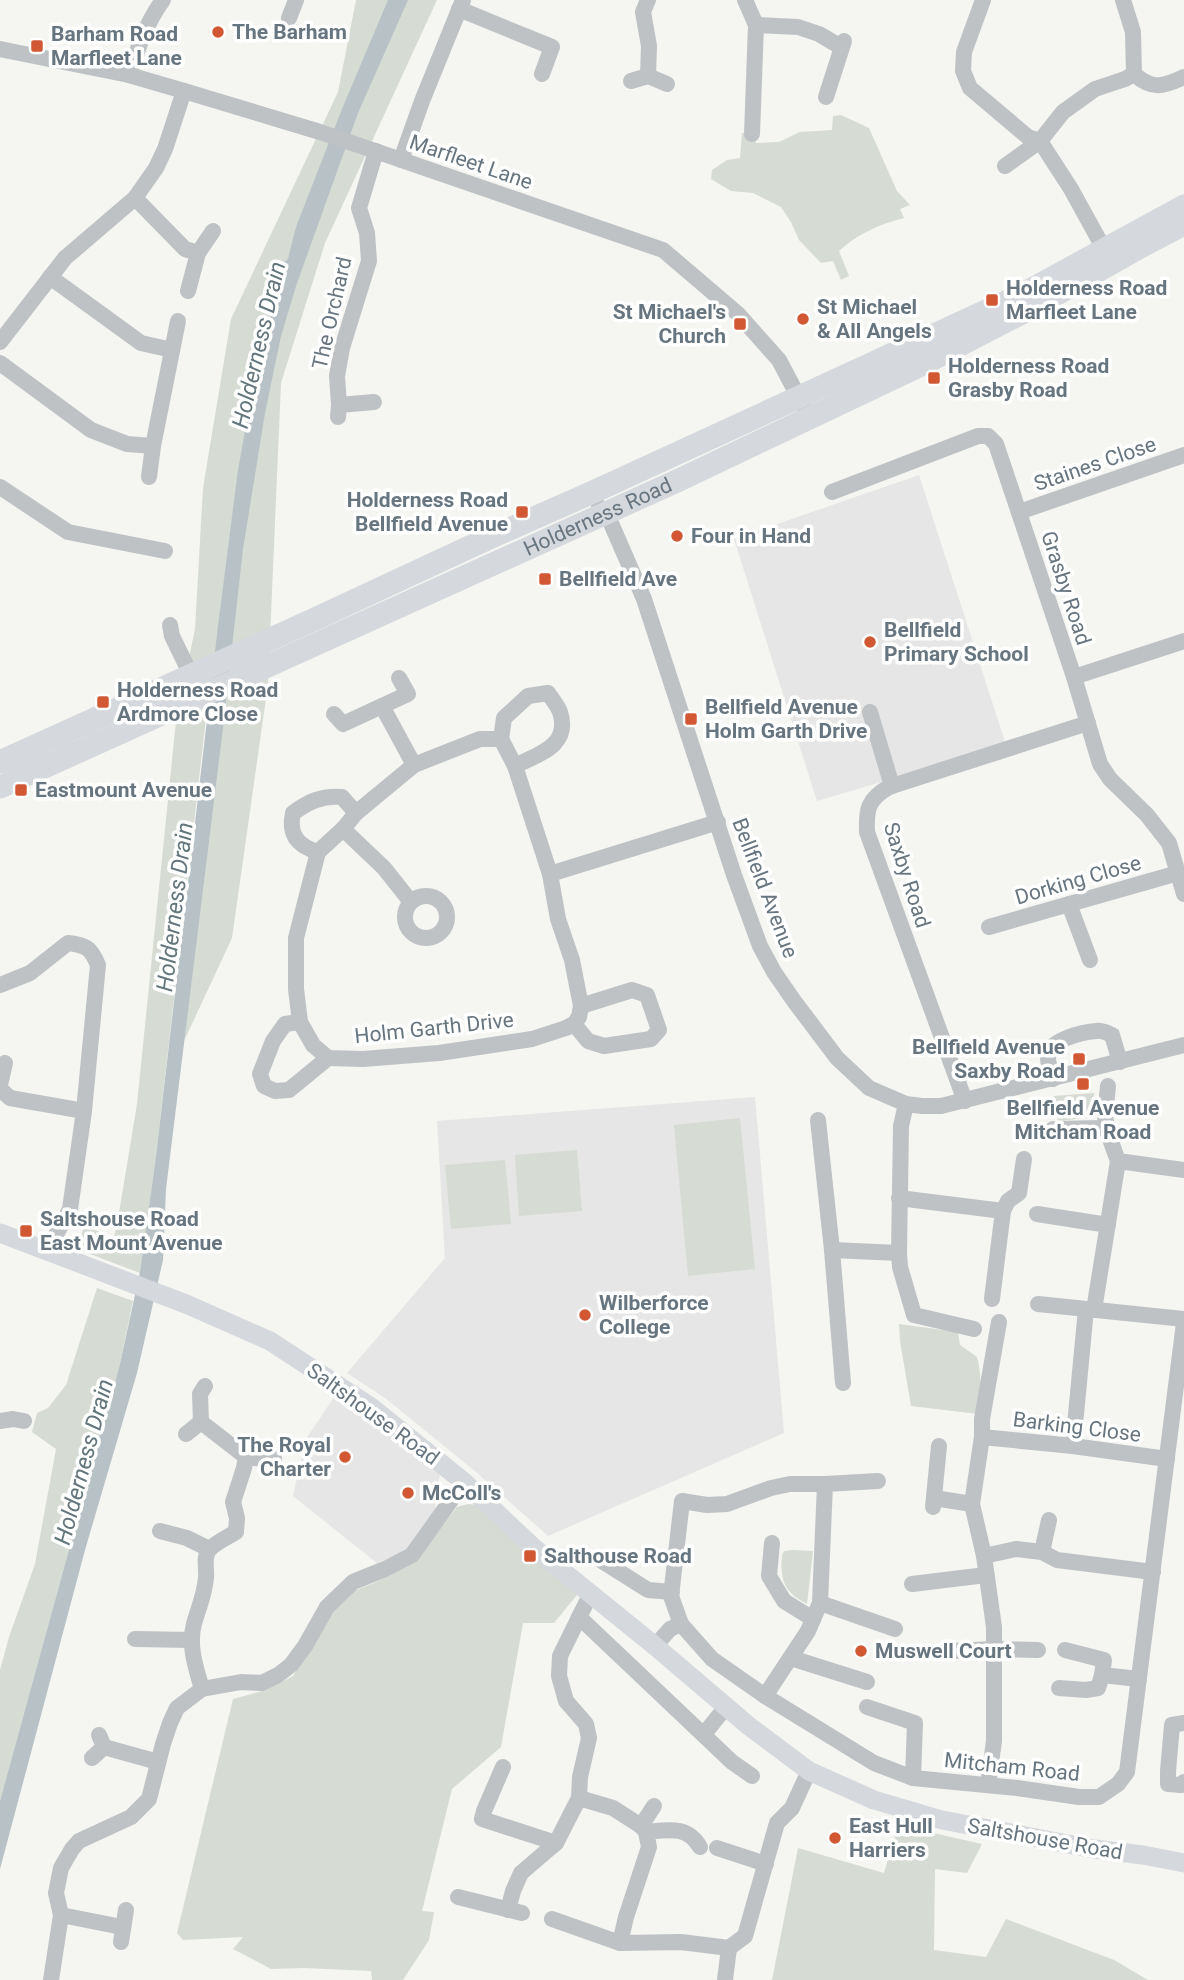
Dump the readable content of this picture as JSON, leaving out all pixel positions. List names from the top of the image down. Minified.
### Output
{"streets":{"highway":["Holderness Road"],"main road":["Saltshouse Road"],"street":["Marfleet Lane","The Orchard","Staines Close","Grasby Road","Saxby Road","Dorking Close","Bellfield Avenue","Holm Garth Drive","Barking Close","Mitcham Road"]},"crossings":[["Marfleet Lane","The Orchard"],["Marfleet Lane","Holderness Road"],["Staines Close","Grasby Road"],["Holderness Road","Bellfield Avenue"],["Grasby Road","Saxby Road"],["Grasby Road","Dorking Close"],["Saxby Road","Bellfield Avenue"],["Barking Close","Mitcham Road"]],"water":["Holderness Drain"],"places":{"other":["The Barham","St Michael & All Angels","Four in Hand","Bellfield Primary School","Wilberforce College","The Royal Charter","McColl's","Muswell Court","East Hull Harriers"],"transit":["Barham Road Marfleet Lane","Holderness Road Marfleet Lane","St Michael's Church","Holderness Road Grasby Road","Holderness Road Bellfield Avenue","Bellfield Ave","Holderness Road Ardmore Close","Bellfield Avenue Holm Garth Drive","Eastmount Avenue","Bellfield Avenue Saxby Road","Bellfield Avenue Mitcham Road","Saltshouse Road East Mount Avenue","Salthouse Road"]}}
